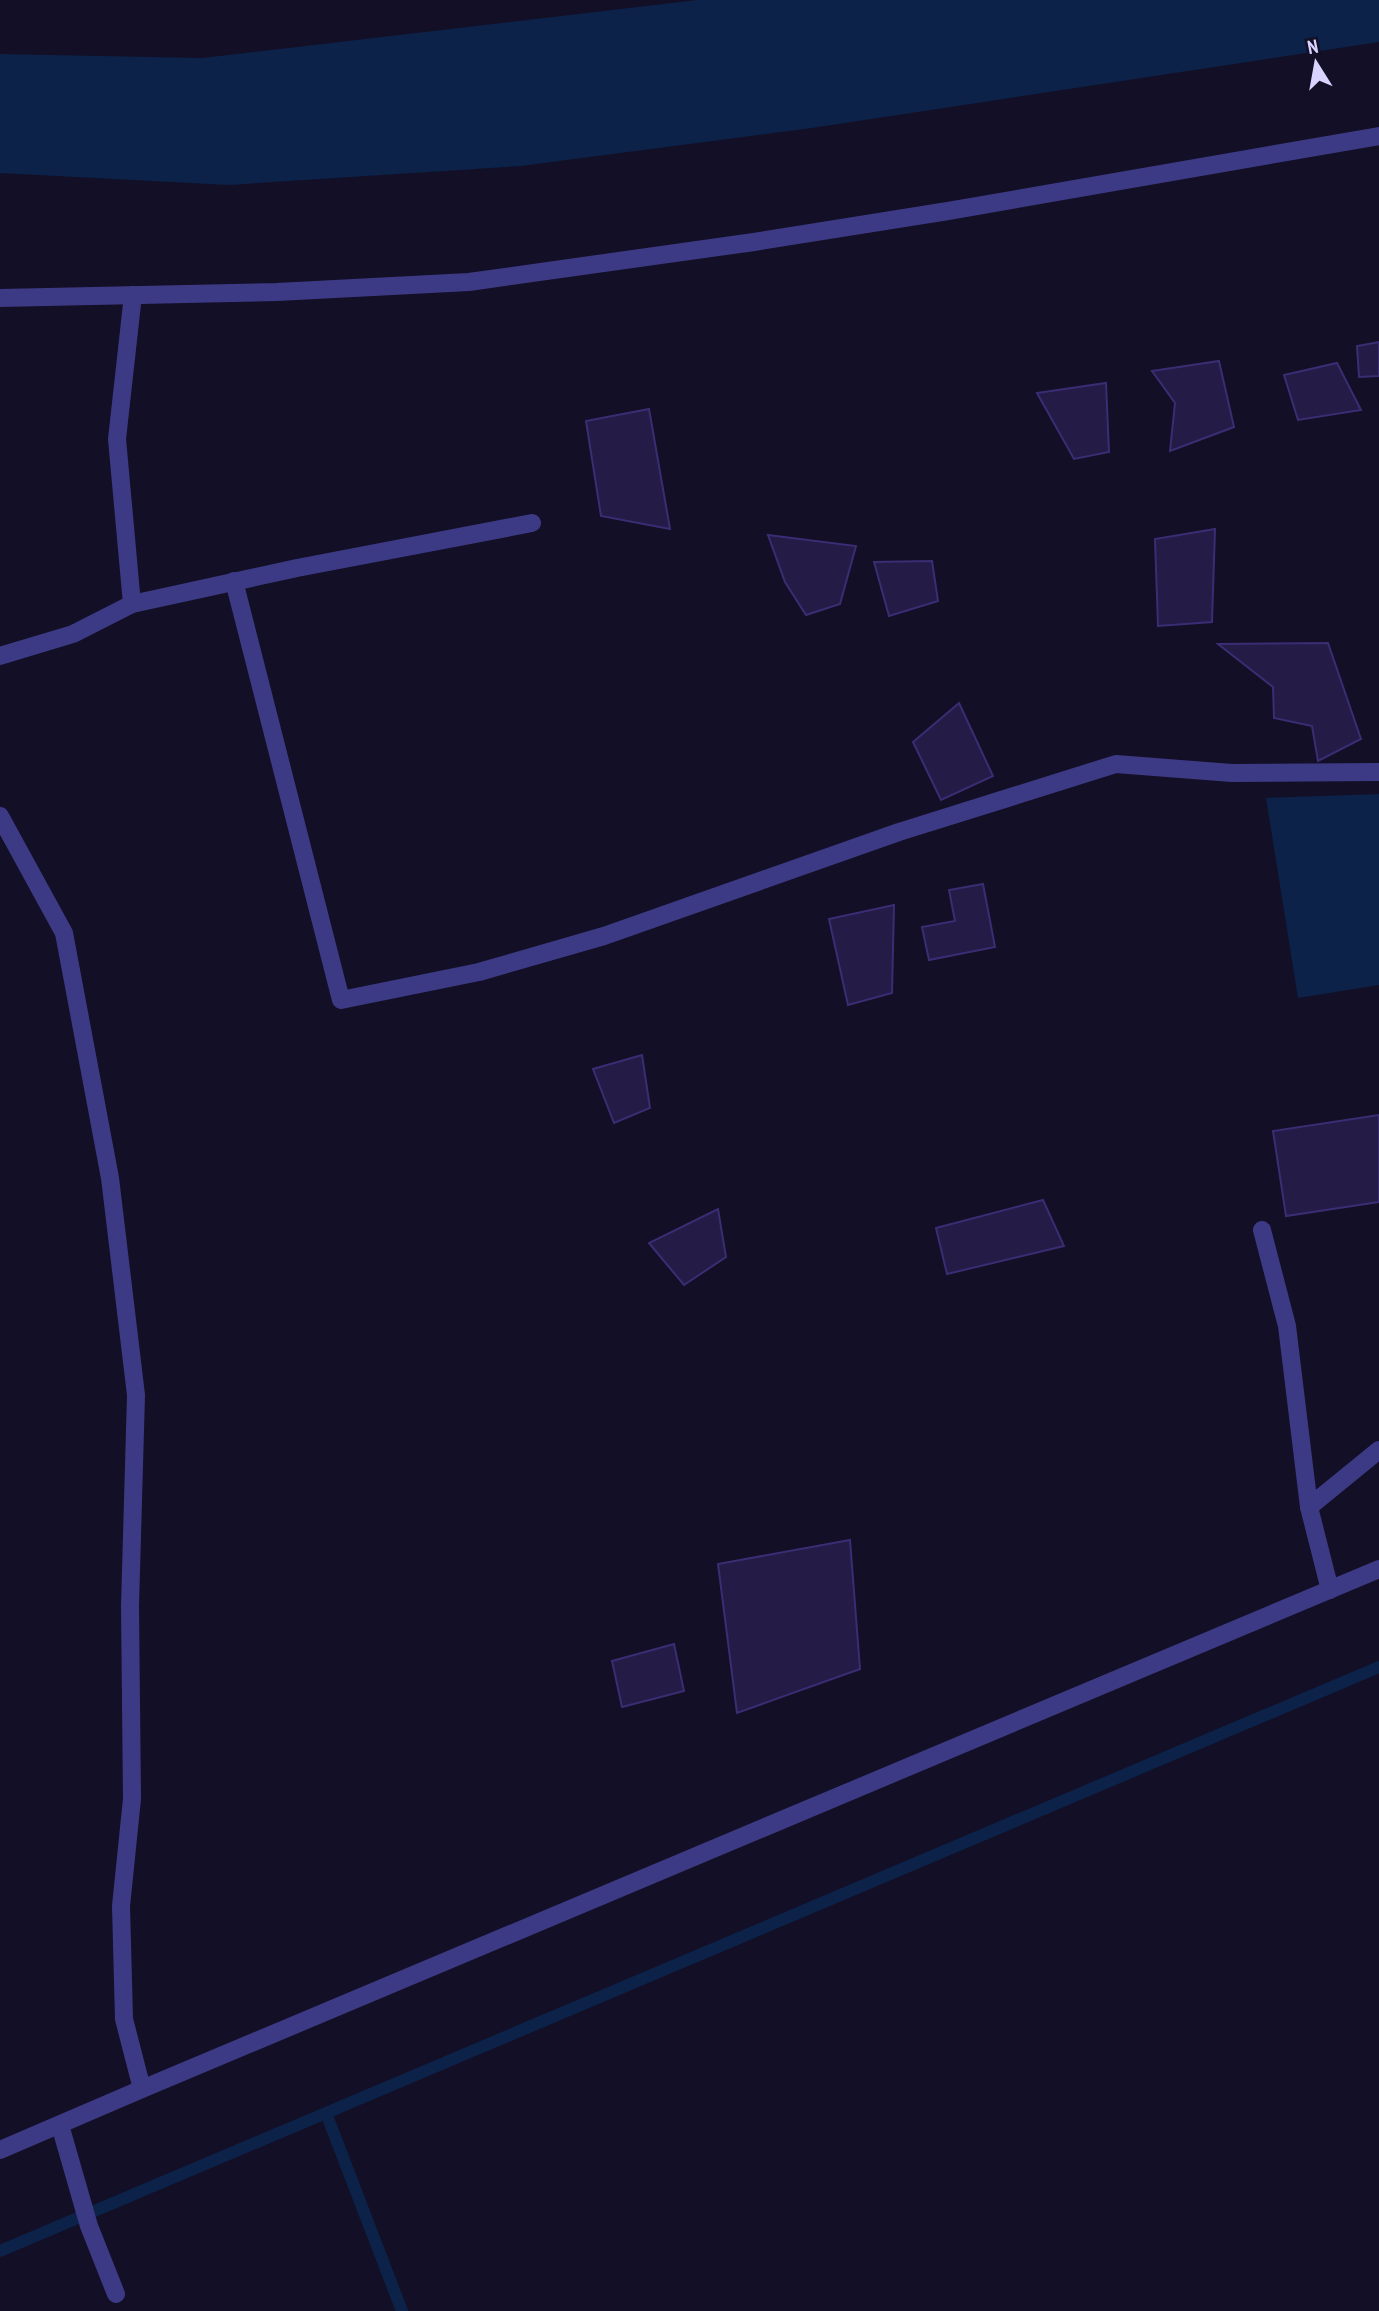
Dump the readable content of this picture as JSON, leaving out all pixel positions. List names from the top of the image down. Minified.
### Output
{"north":"top"}
